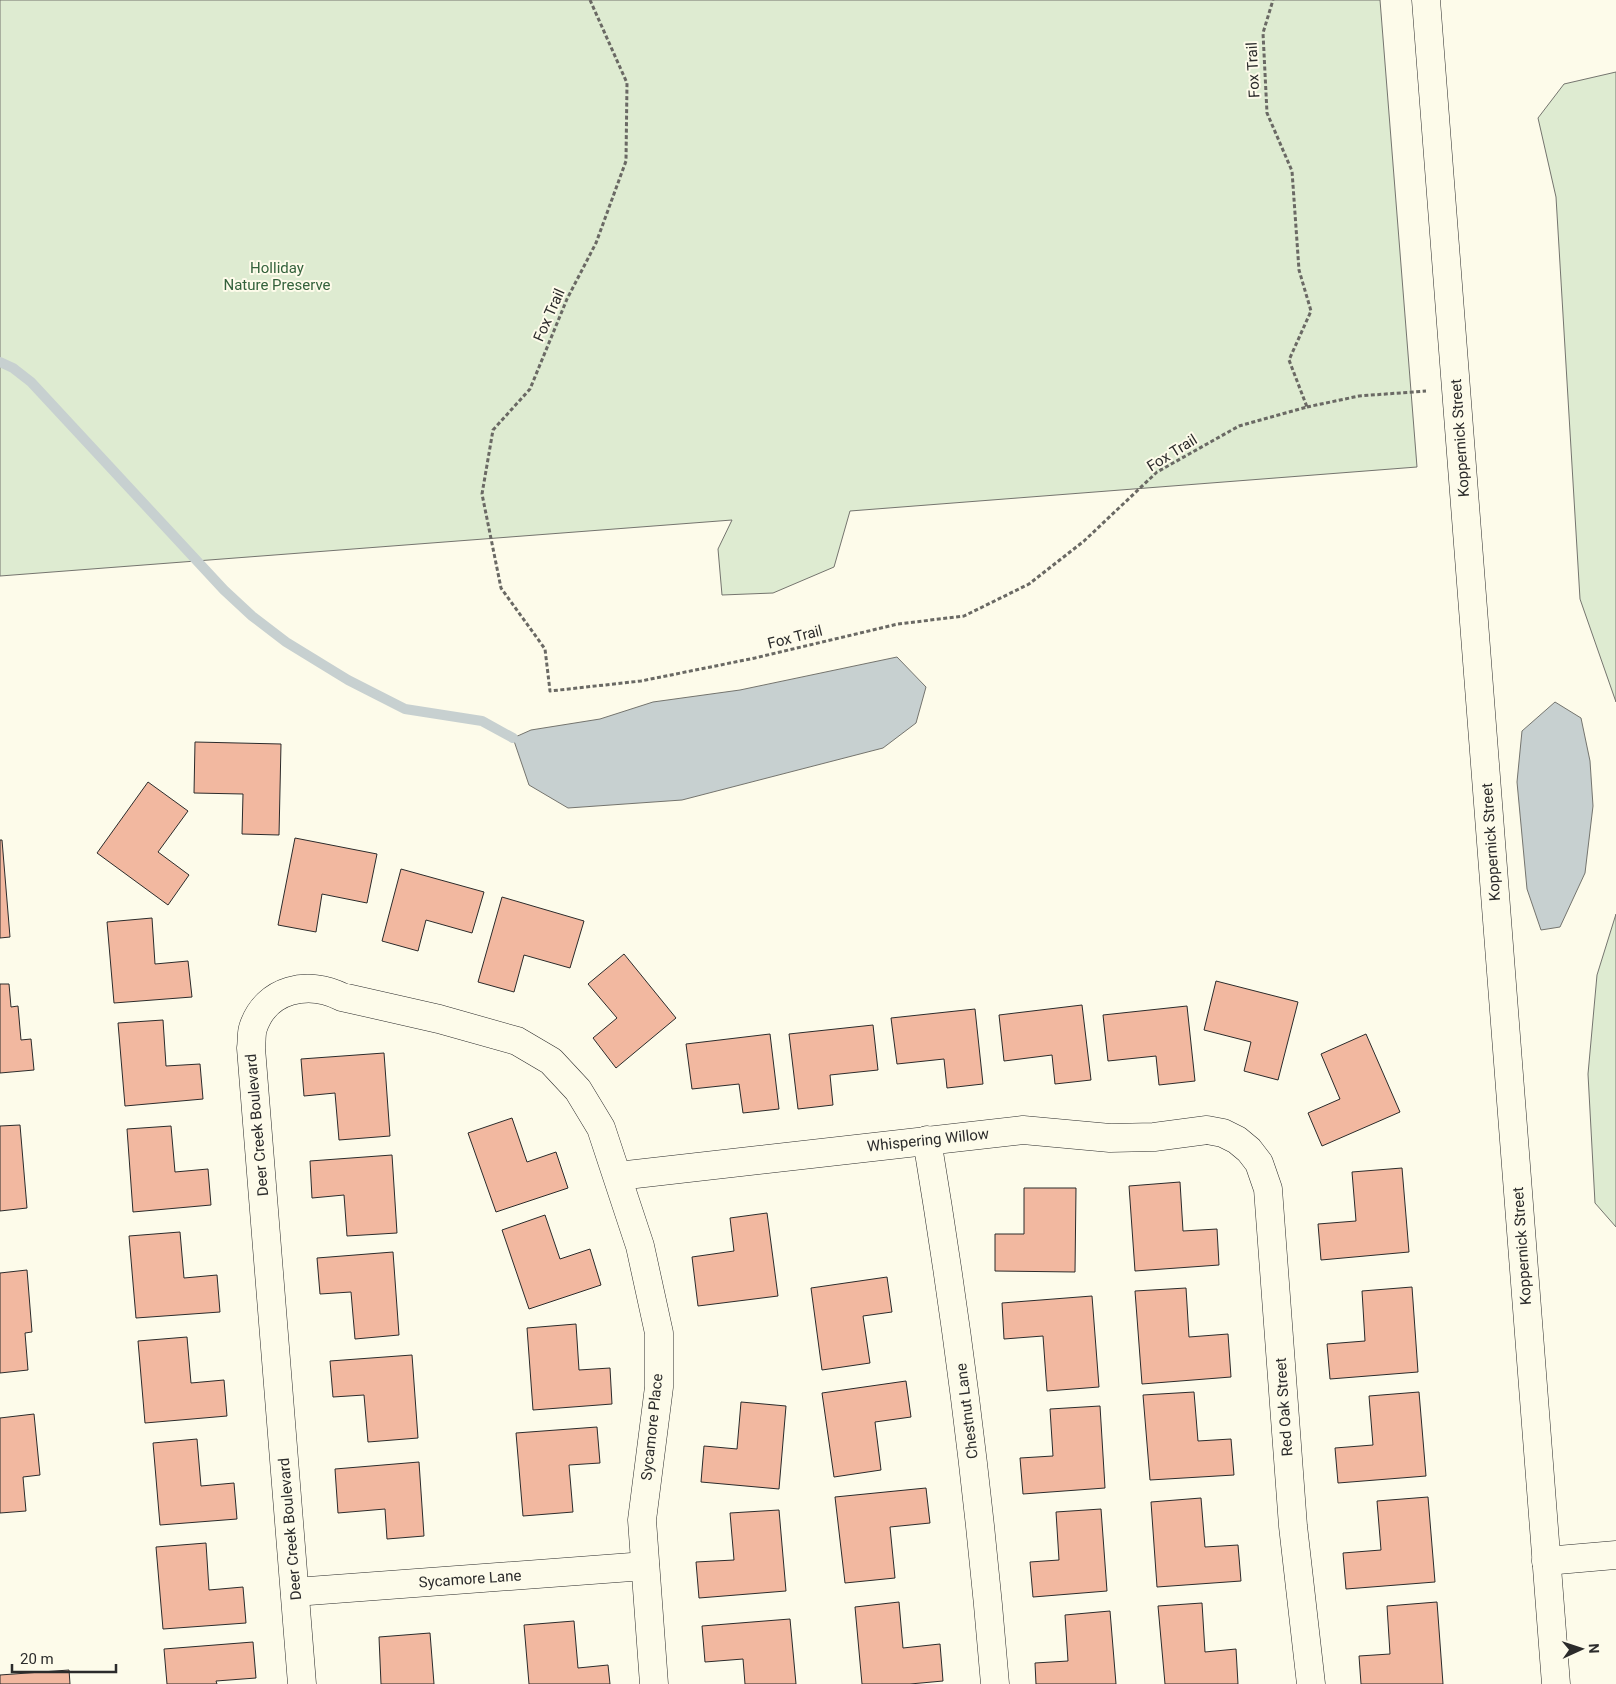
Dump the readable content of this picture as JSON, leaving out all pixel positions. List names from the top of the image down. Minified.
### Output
{"streets":{"street":["Koppernick Street","Deer Creek Boulevard","Whispering Willow","Red Oak Street","Chestnut Lane","Sycamore Place","Sycamore Lane"],"path":["Fox Trail"]},"crossings":[["Deer Creek Boulevard","Whispering Willow"],["Deer Creek Boulevard","Sycamore Place"],["Deer Creek Boulevard","Sycamore Lane"],["Whispering Willow","Red Oak Street"],["Whispering Willow","Chestnut Lane"],["Whispering Willow","Sycamore Place"],["Sycamore Place","Sycamore Lane"]],"parks":["Holliday Nature Preserve"],"scale_bar":"20 m","north":"right"}
